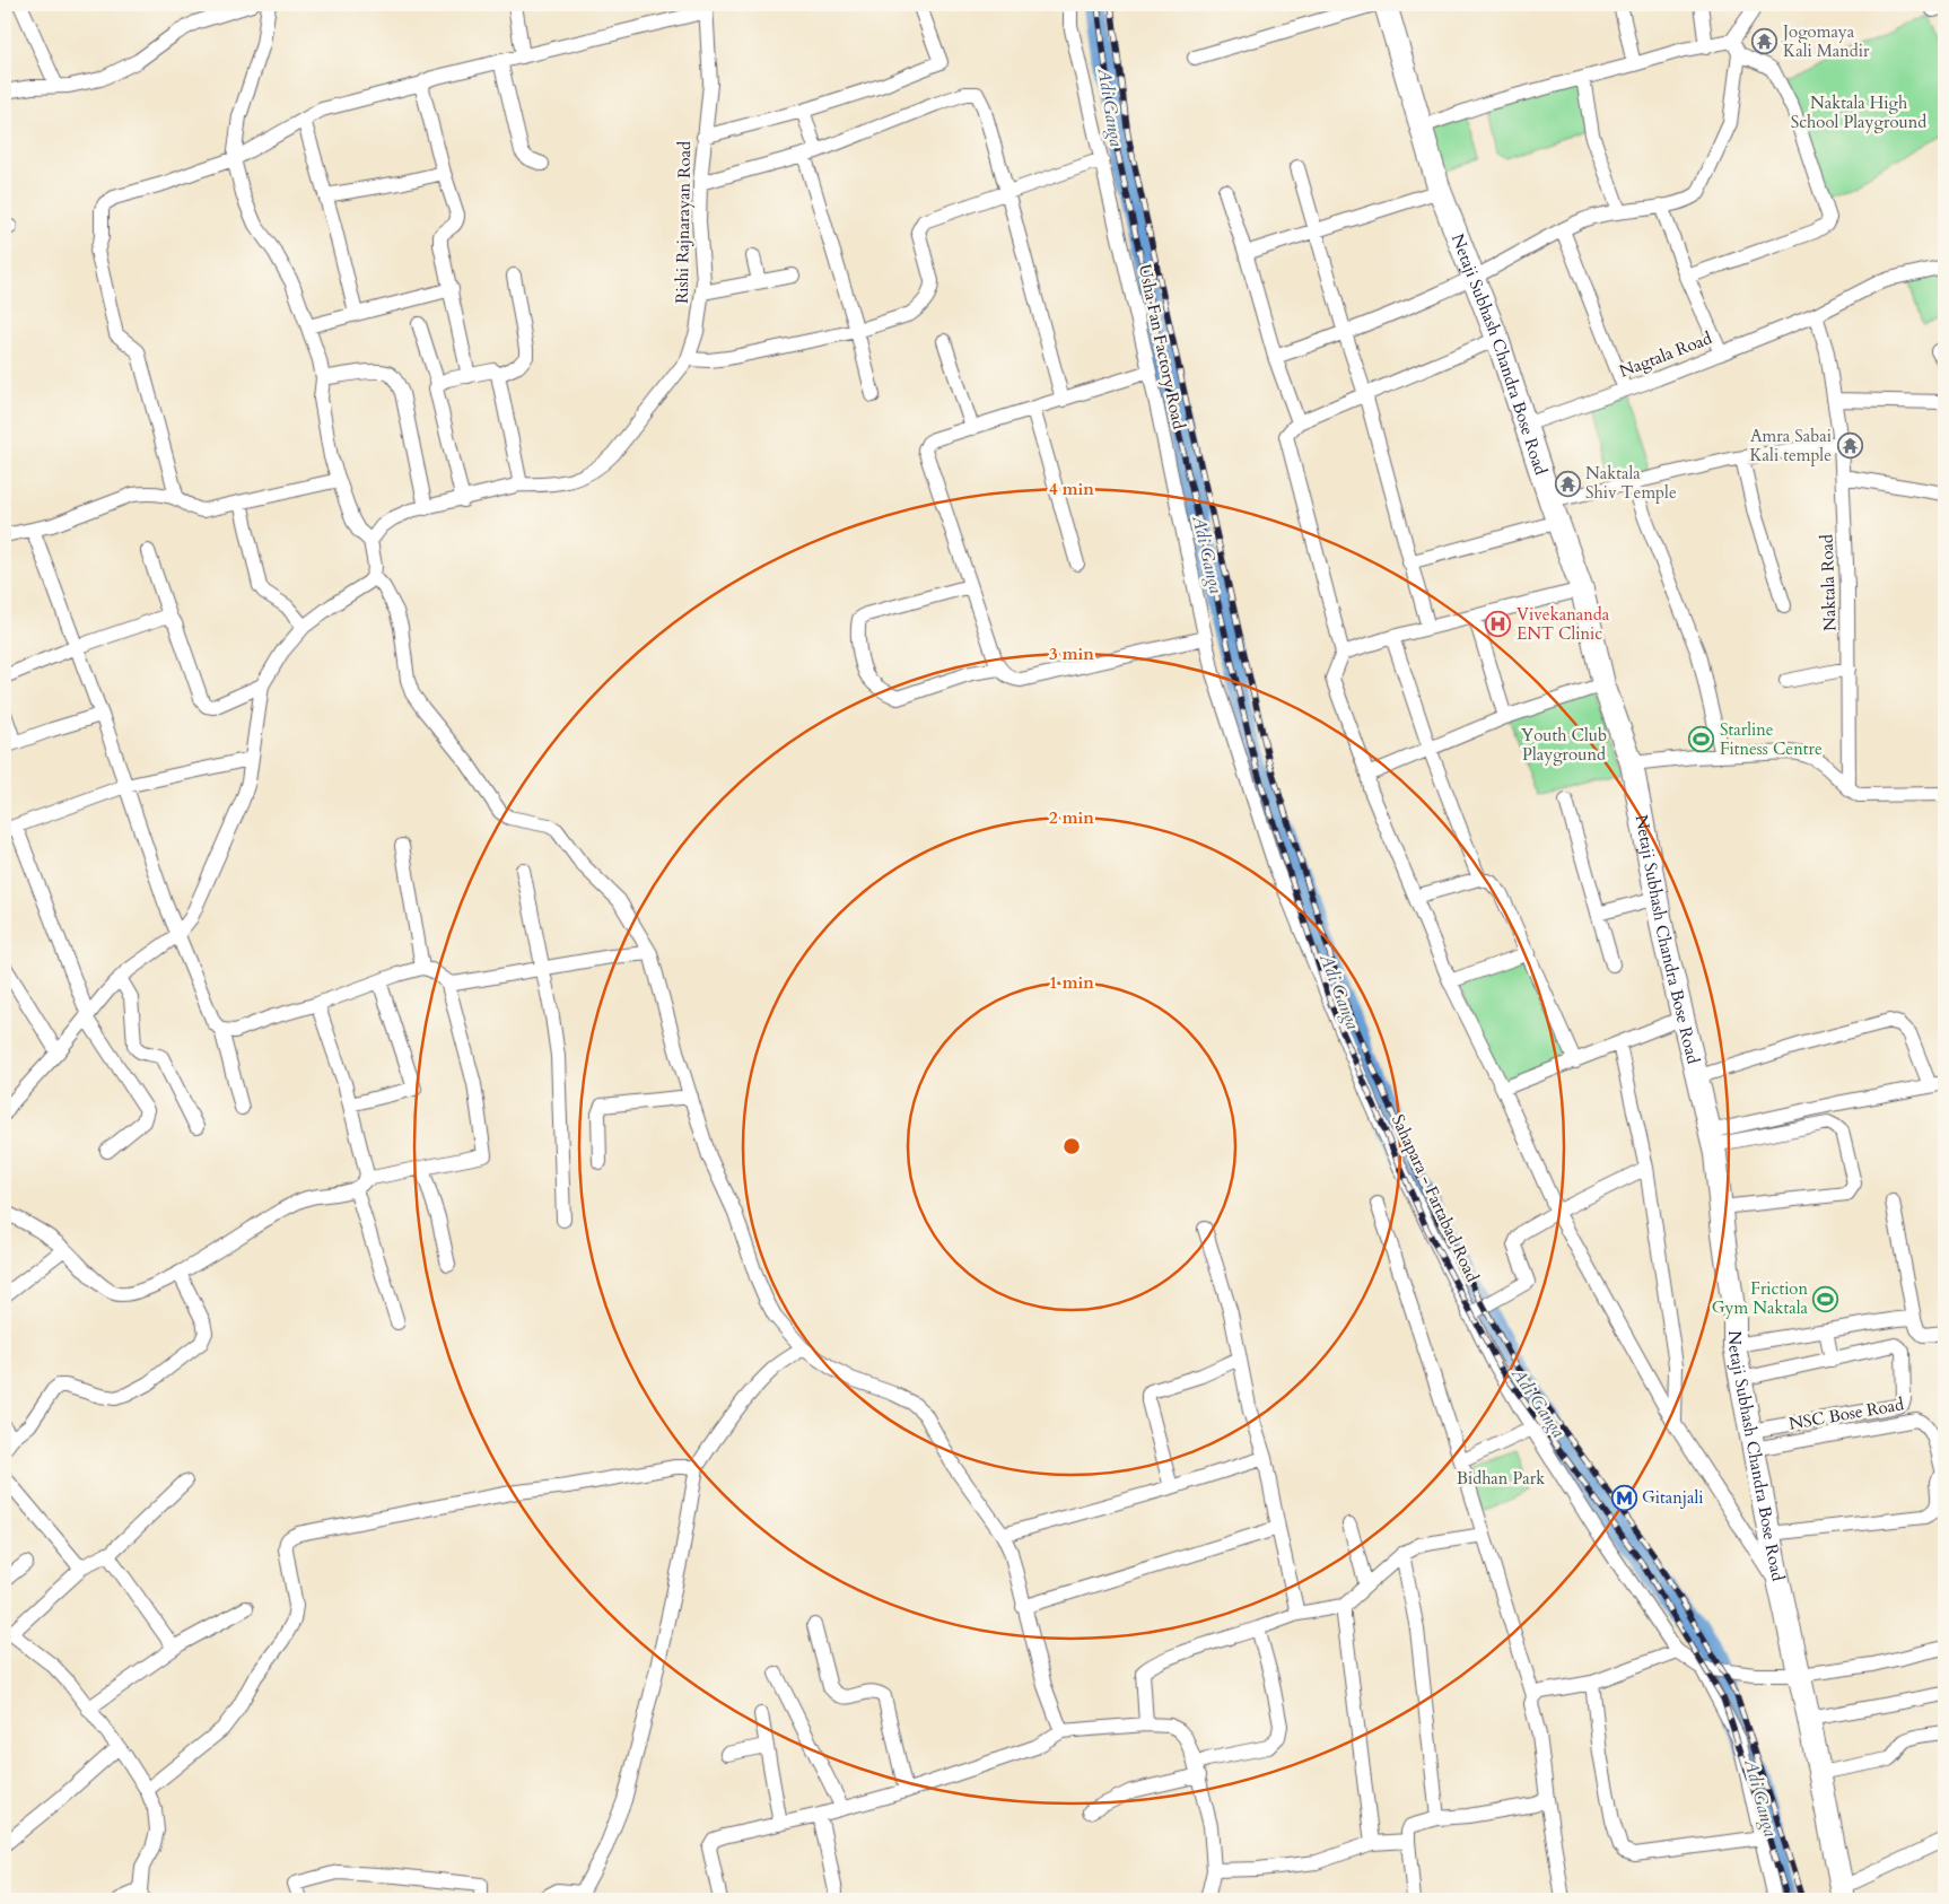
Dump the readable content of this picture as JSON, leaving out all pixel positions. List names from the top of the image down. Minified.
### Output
{"streets":{"main road":["Netaji Subhash Chandra Bose Road"],"street":["Rishi Rajnarayan Road","Usha Fan Factory Road","Nagtala Road","Naktala Road","Sahapara - Fartabad Road","NSC Bose Road"]},"crossings":[["Usha Fan Factory Road","Sahapara - Fartabad Road"],["Netaji Subhash Chandra Bose Road","Nagtala Road"],["Netaji Subhash Chandra Bose Road","NSC Bose Road"]],"water":["Adi Ganga"],"parks":["Naktala High School Playground","Youth Club Playground","Bidhan Park"],"places":{"temple":["Jogomaya Kali Mandir","Amra Sabai Kali temple","Naktala Shiv Temple"],"hospital":["Vivekananda ENT Clinic"],"sports":["Starline Fitness Centre","Friction Gym Naktala"],"metro station":["Gitanjali"]},"rings":["4 min","3 min","2 min","1 min"]}
